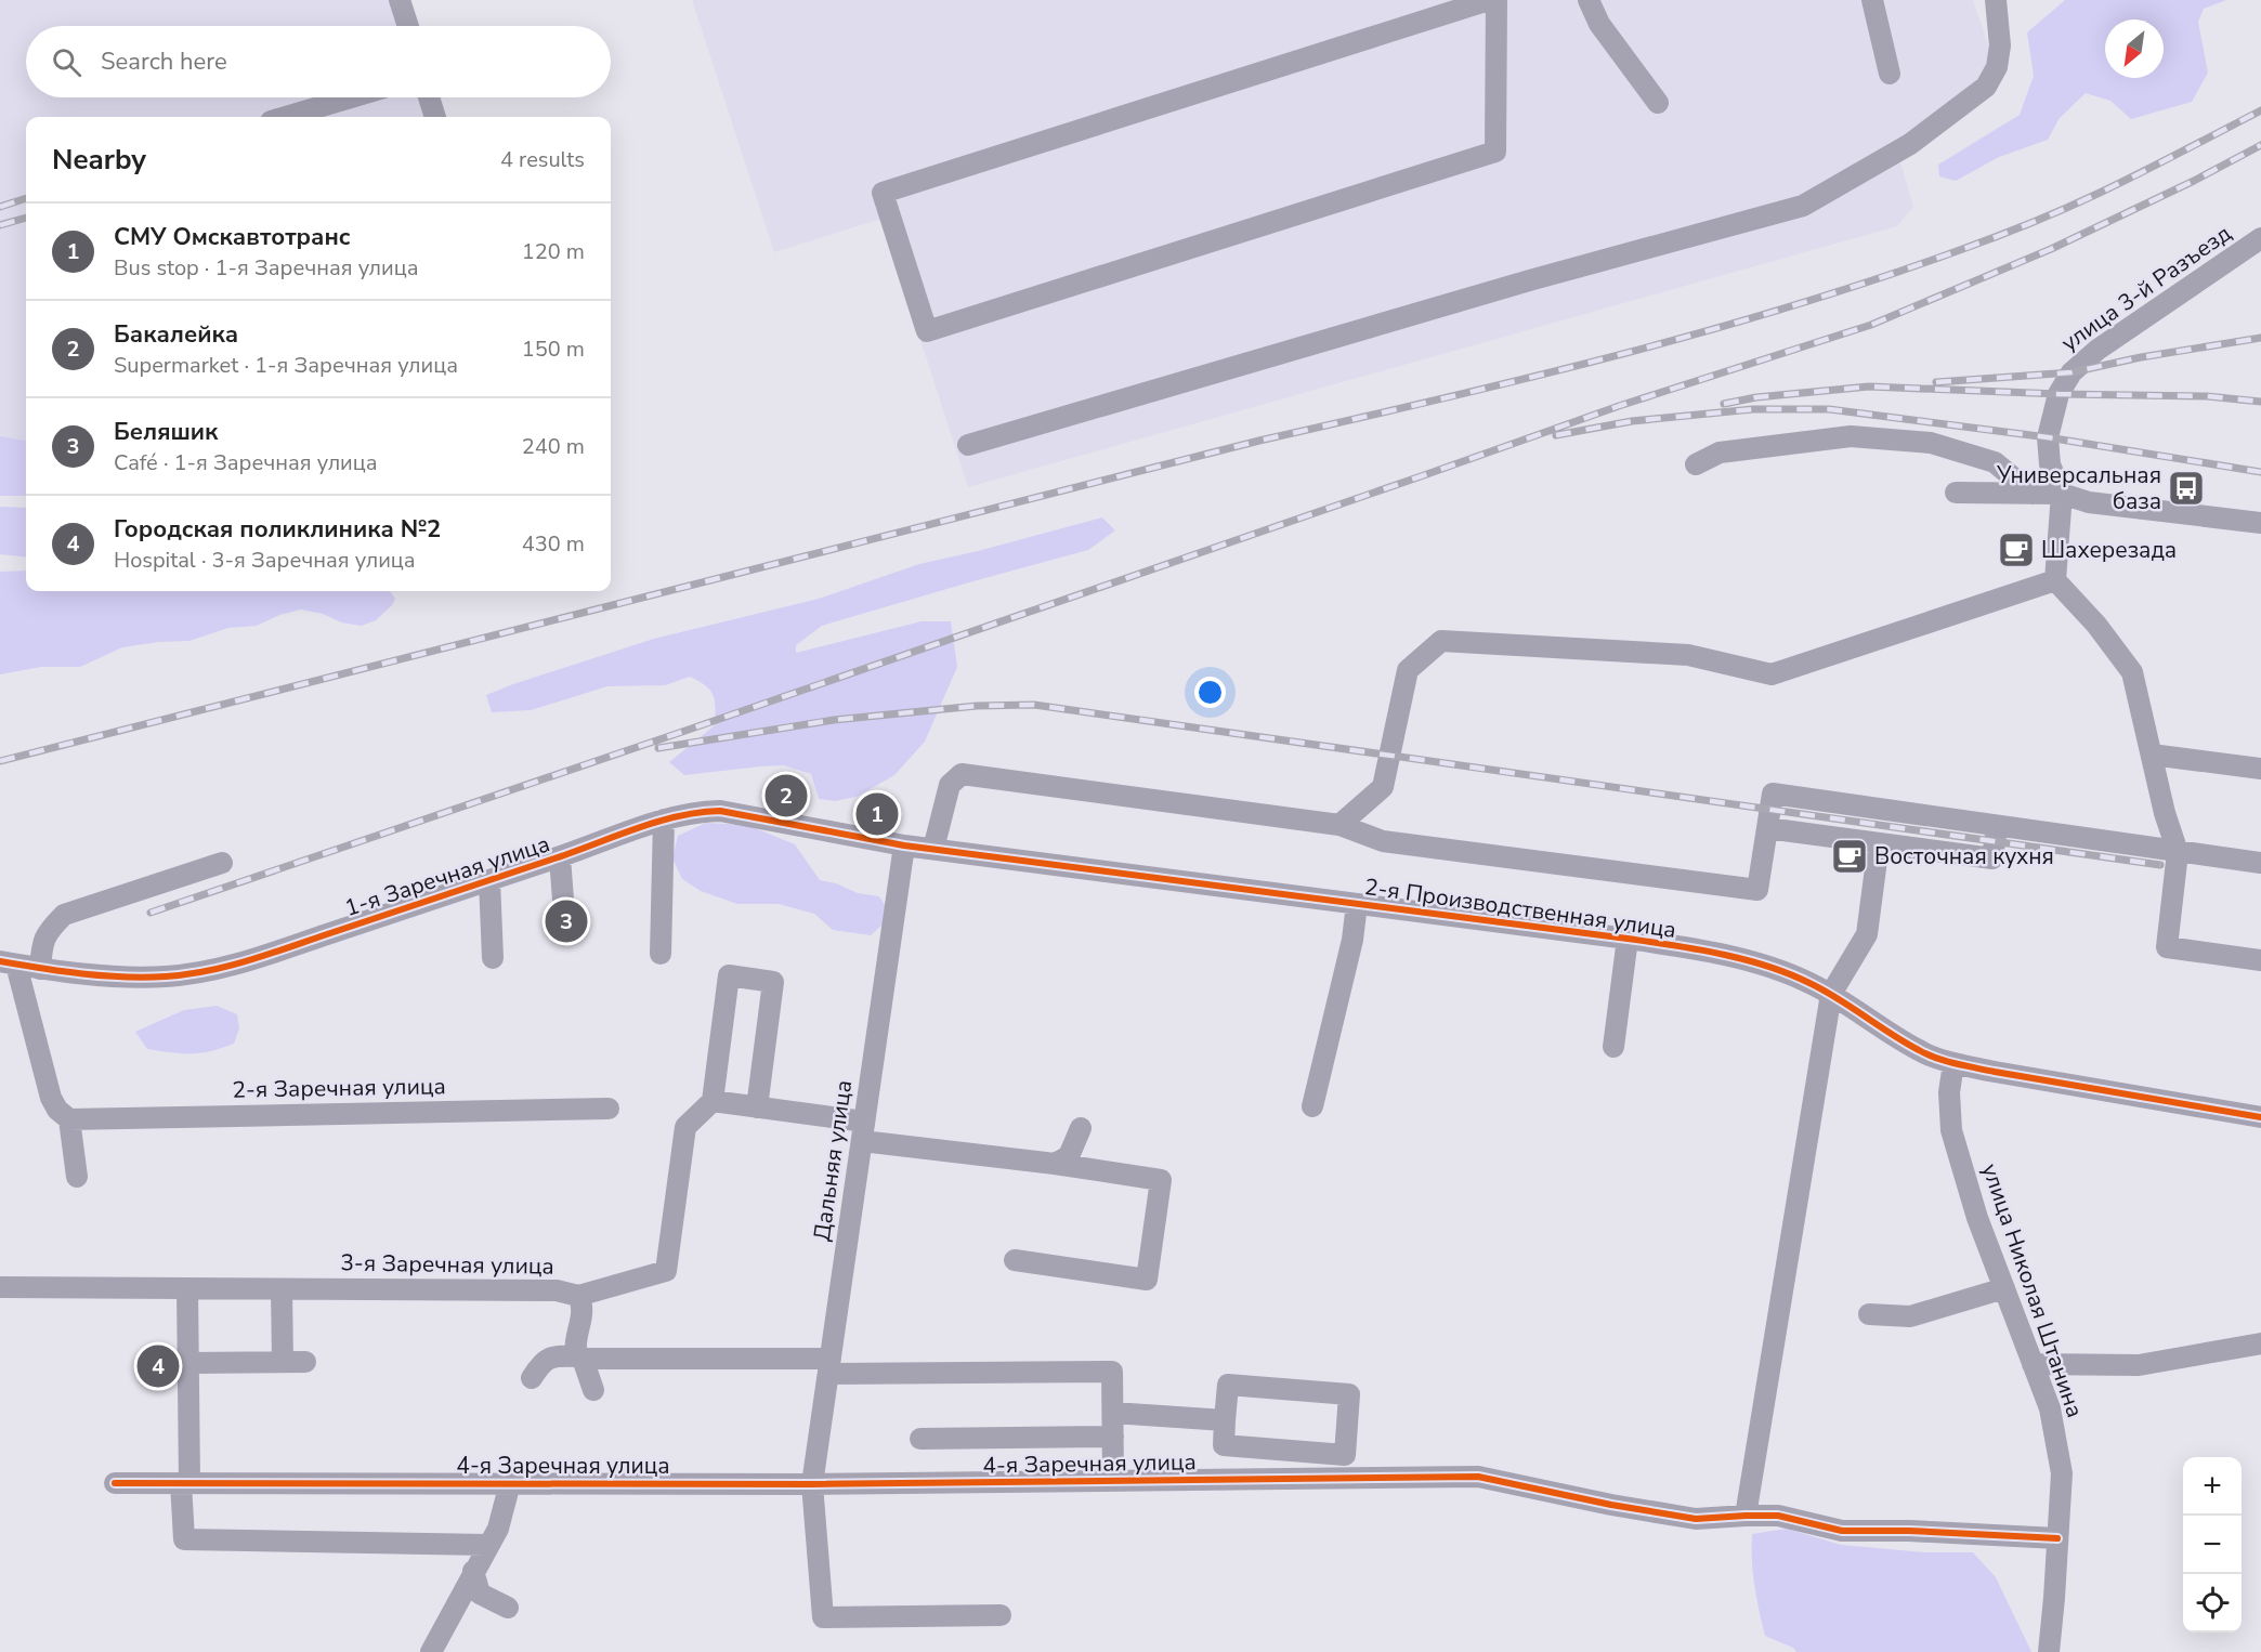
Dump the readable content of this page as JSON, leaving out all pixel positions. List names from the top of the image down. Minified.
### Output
{"streets":{"street":["улица 3-й Разъезд","1-я Заречная улица","2-я Производственная улица","2-я Заречная улица","Дальняя улица","3-я Заречная улица","улица Николая Штанина","4-я Заречная улица"]},"crossings":[["1-я Заречная улица","2-я Производственная улица"],["1-я Заречная улица","Дальняя улица"],["2-я Производственная улица","Дальняя улица"],["2-я Производственная улица","улица Николая Штанина"],["Дальняя улица","4-я Заречная улица"],["улица Николая Штанина","4-я Заречная улица"]],"places":{"bus stop":["Универсальная база"],"cafe":["Шахерезада","Восточная кухня"]},"north":"bottom left","page":{"search":"Search here","heading":["Nearby","4 results"],"list":[{"mark":"1","name":"СМУ Омскавтотранс","note":"Bus stop · 1-я Заречная улица","value":"120 m"},{"mark":"2","name":"Бакалейка","note":"Supermarket · 1-я Заречная улица","value":"150 m"},{"mark":"3","name":"Беляшик","note":"Café · 1-я Заречная улица","value":"240 m"},{"mark":"4","name":"Городская поликлиника №2","note":"Hospital · 3-я Заречная улица","value":"430 m"}],"pins":["2","1","3","4"],"map_buttons":["+","−"]}}
